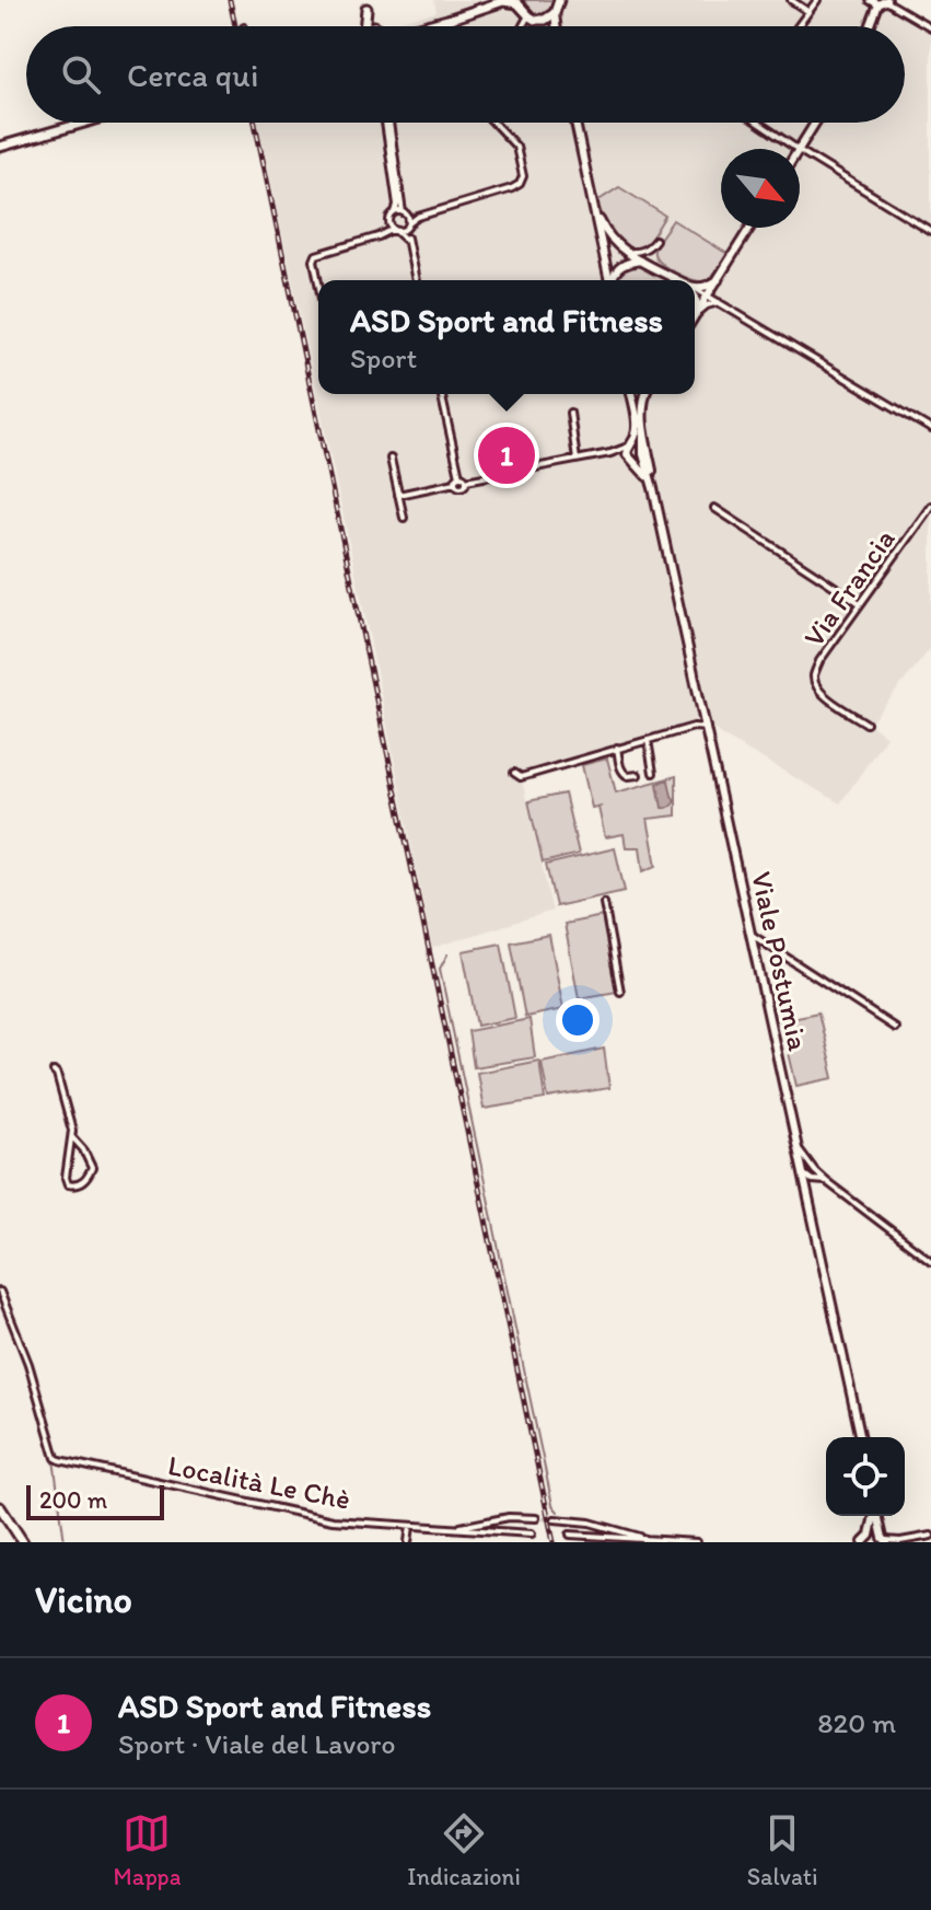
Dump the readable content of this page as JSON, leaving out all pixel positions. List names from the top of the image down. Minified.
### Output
{"streets":{"main road":["Viale Postumia"],"street":["Via Francia","Località Le Chè"]},"scale_bar":"200 m","north":"bottom right","page":{"search":"Cerca qui","popup":["ASD Sport and Fitness","Sport"],"pins":"1","scale":"200 m","heading":"Vicino","list":[{"mark":"1","name":"ASD Sport and Fitness","note":"Sport · Viale del Lavoro","value":"820 m"}],"nav":["Mappa","Indicazioni","Salvati"]}}
